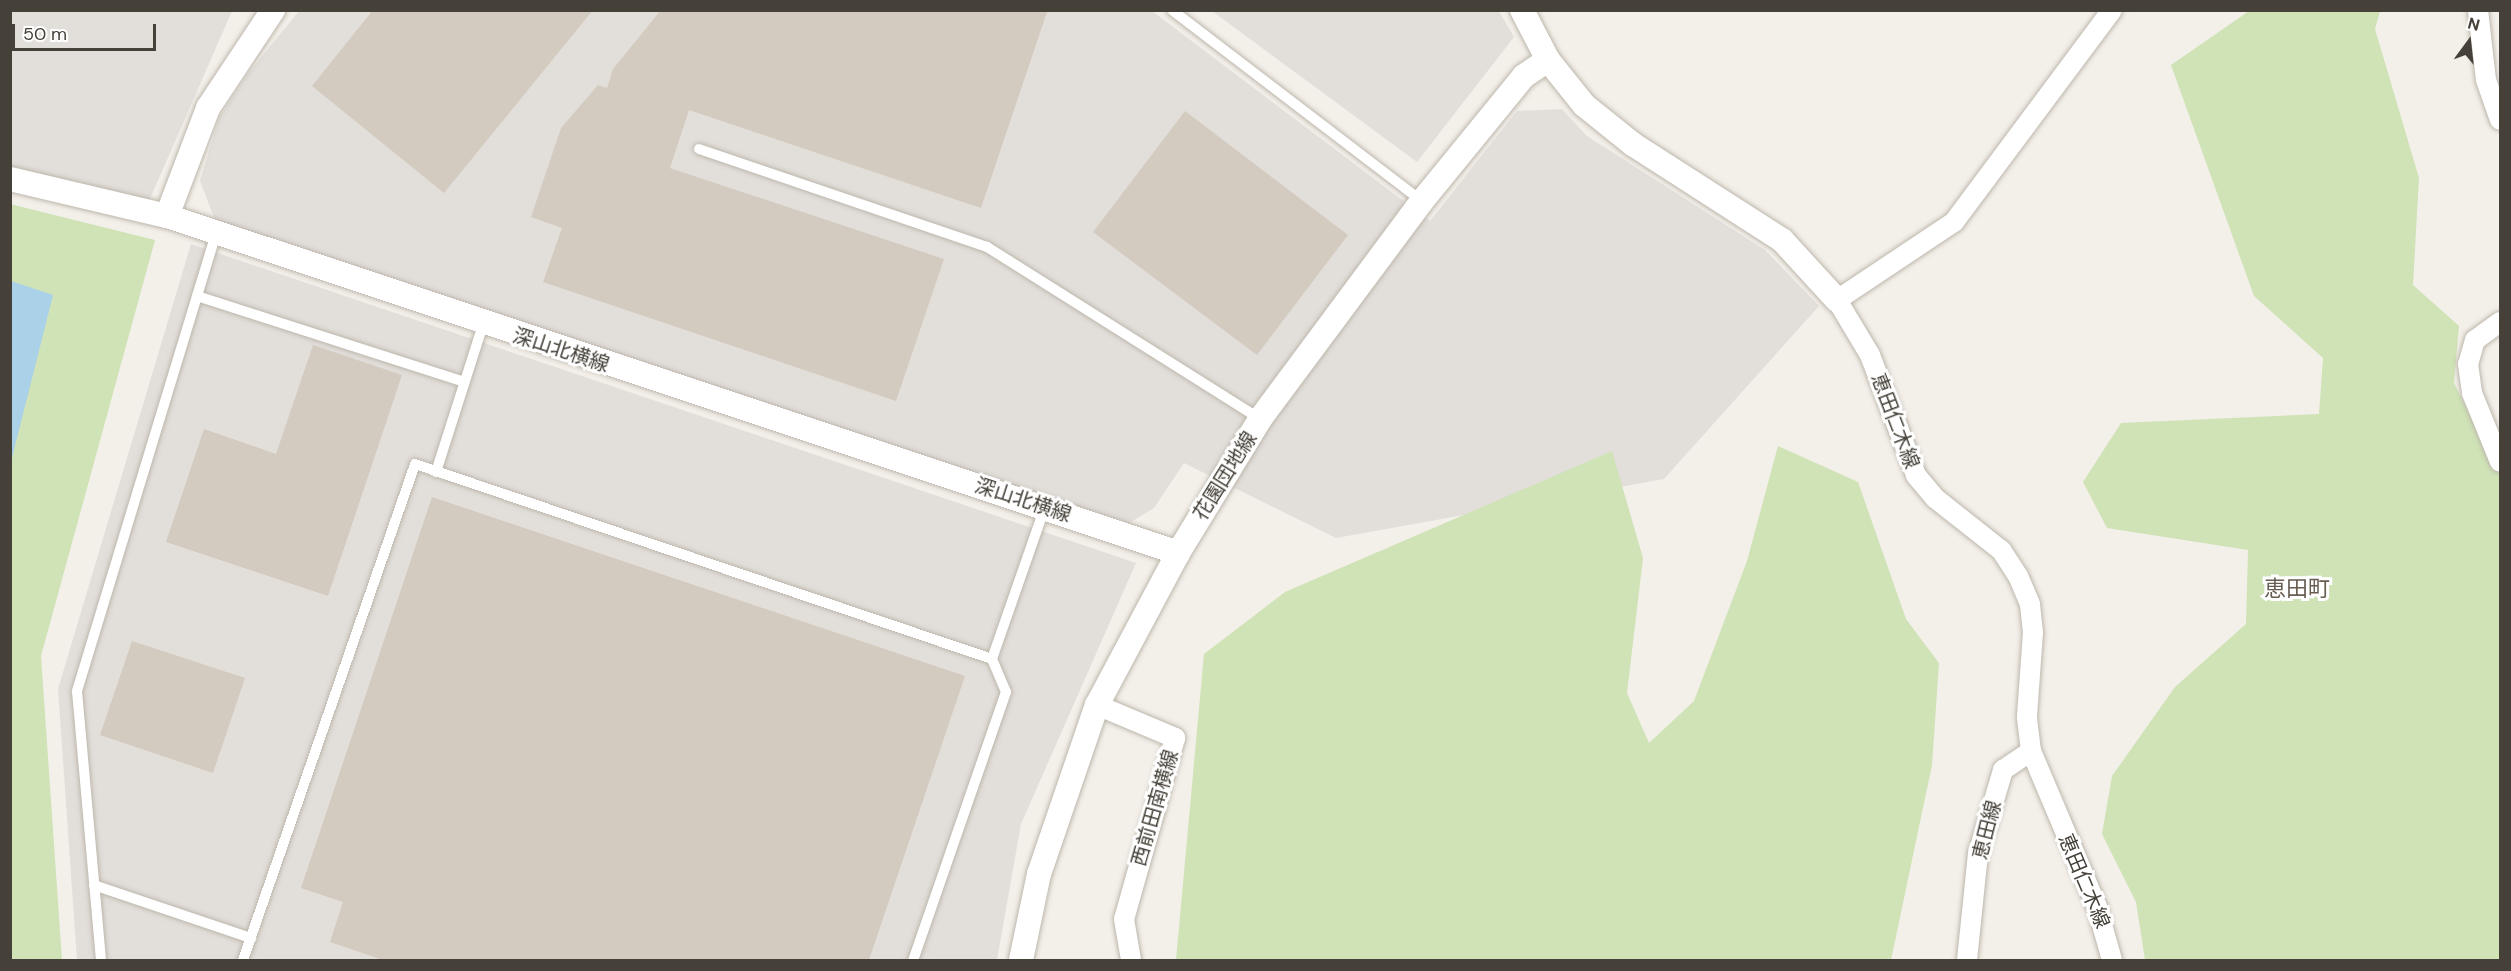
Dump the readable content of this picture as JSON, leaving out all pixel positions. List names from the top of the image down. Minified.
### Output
{"streets":{"street":["深山北横線","恵田仁木線","花園団地線","西前田南横線","恵田線"]},"crossings":[["深山北横線","花園団地線"],["恵田仁木線","花園団地線"],["恵田仁木線","恵田線"],["花園団地線","西前田南横線"]],"districts":["恵田町"],"scale_bar":"50 m","north":"top"}
